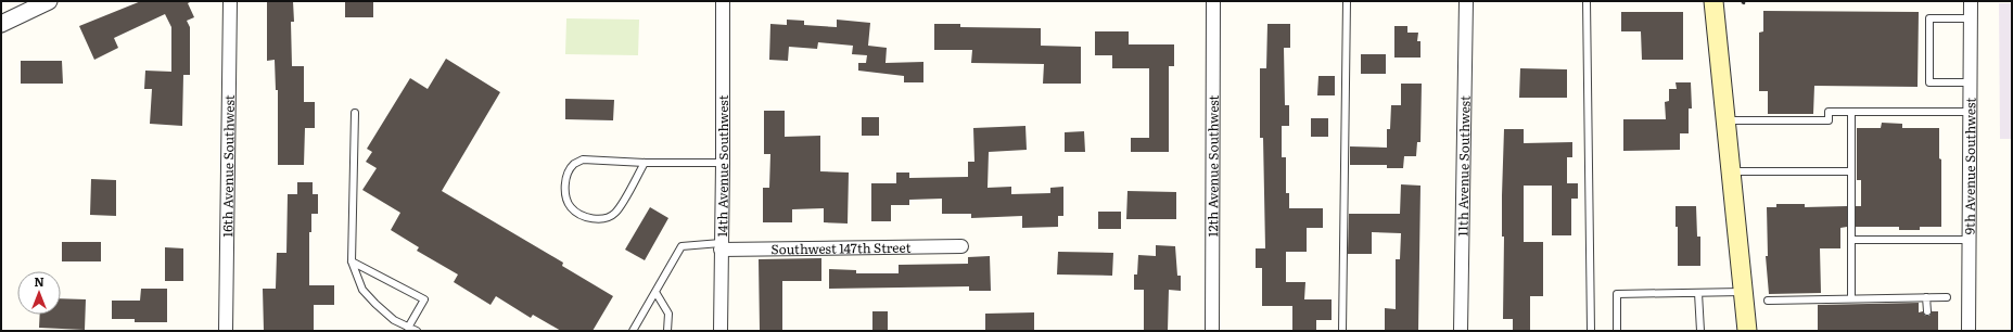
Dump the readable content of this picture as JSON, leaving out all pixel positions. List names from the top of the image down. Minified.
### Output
{"streets":{"street":["16th Avenue Southwest","14th Avenue Southwest","12th Avenue Southwest","11th Avenue Southwest","9th Avenue Southwest","Southwest 147th Street"]},"crossings":[["14th Avenue Southwest","Southwest 147th Street"]],"north":"top"}
